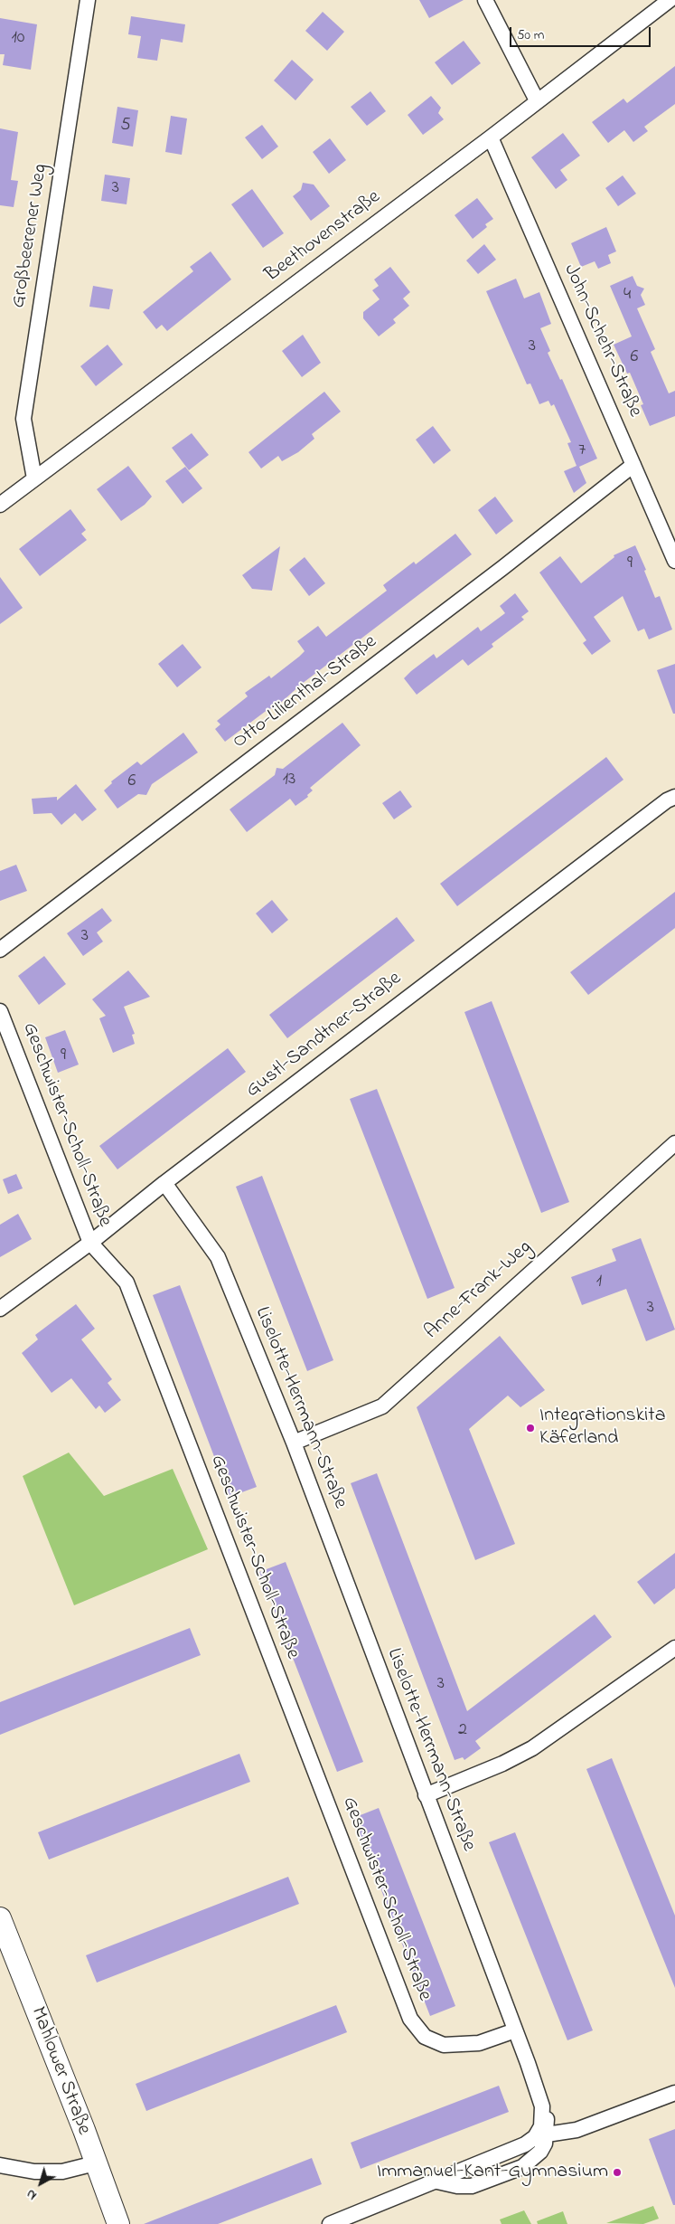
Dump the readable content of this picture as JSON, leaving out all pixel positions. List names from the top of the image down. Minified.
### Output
{"streets":{"main road":["Mahlower Straße"],"street":["Großbeerener Weg","Beethovenstraße","John-Schehr-Straße","Otto-Lilienthal-Straße","Gustl-Sandtner-Straße","Geschwister-Scholl-Straße","Anne-Frank-Weg","Liselotte-Herrmann-Straße"]},"crossings":[["Großbeerener Weg","Beethovenstraße"],["Beethovenstraße","John-Schehr-Straße"],["John-Schehr-Straße","Otto-Lilienthal-Straße"],["Gustl-Sandtner-Straße","Geschwister-Scholl-Straße"],["Gustl-Sandtner-Straße","Liselotte-Herrmann-Straße"],["Geschwister-Scholl-Straße","Liselotte-Herrmann-Straße"],["Anne-Frank-Weg","Liselotte-Herrmann-Straße"]],"places":["Integrationskita Käferland","Immanuel-Kant-Gymnasium"],"house_numbers":["10","5","3","4","3","6","7","9","13","6","3","9","1","3","3","2"],"scale_bar":"50 m","north":"bottom left"}
